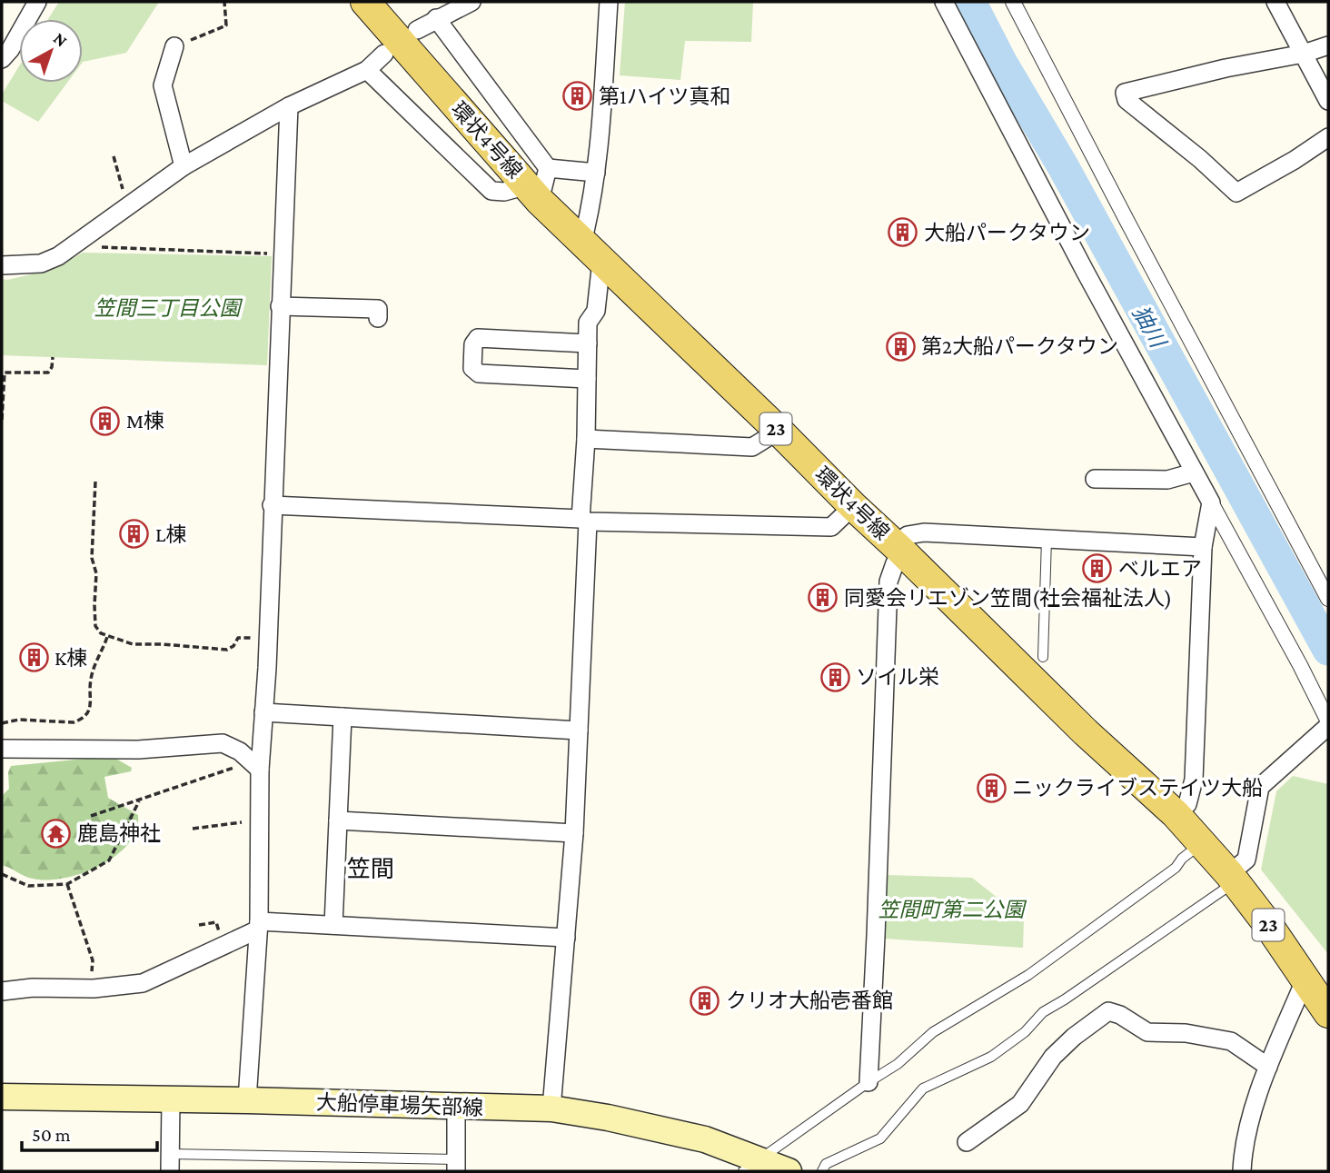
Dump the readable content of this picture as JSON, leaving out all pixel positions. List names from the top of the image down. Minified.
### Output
{"streets":{"main road":["環状4号線","23","大船停車場矢部線"]},"districts":["笠間"],"water":["㹨川"],"parks":["笠間三丁目公園","笠間町第二公園"],"places":{"building":["第1ハイツ真和","大船パークタウン","第2大船パークタウン","M棟","L棟","ベルエア","同愛会リエゾン笠間(社会福祉法人)","K棟","ソイル栄","ニックライブステイツ大船","クリオ大船壱番館"],"temple":["鹿島神社"]},"scale_bar":"50 m","north":"top right"}
